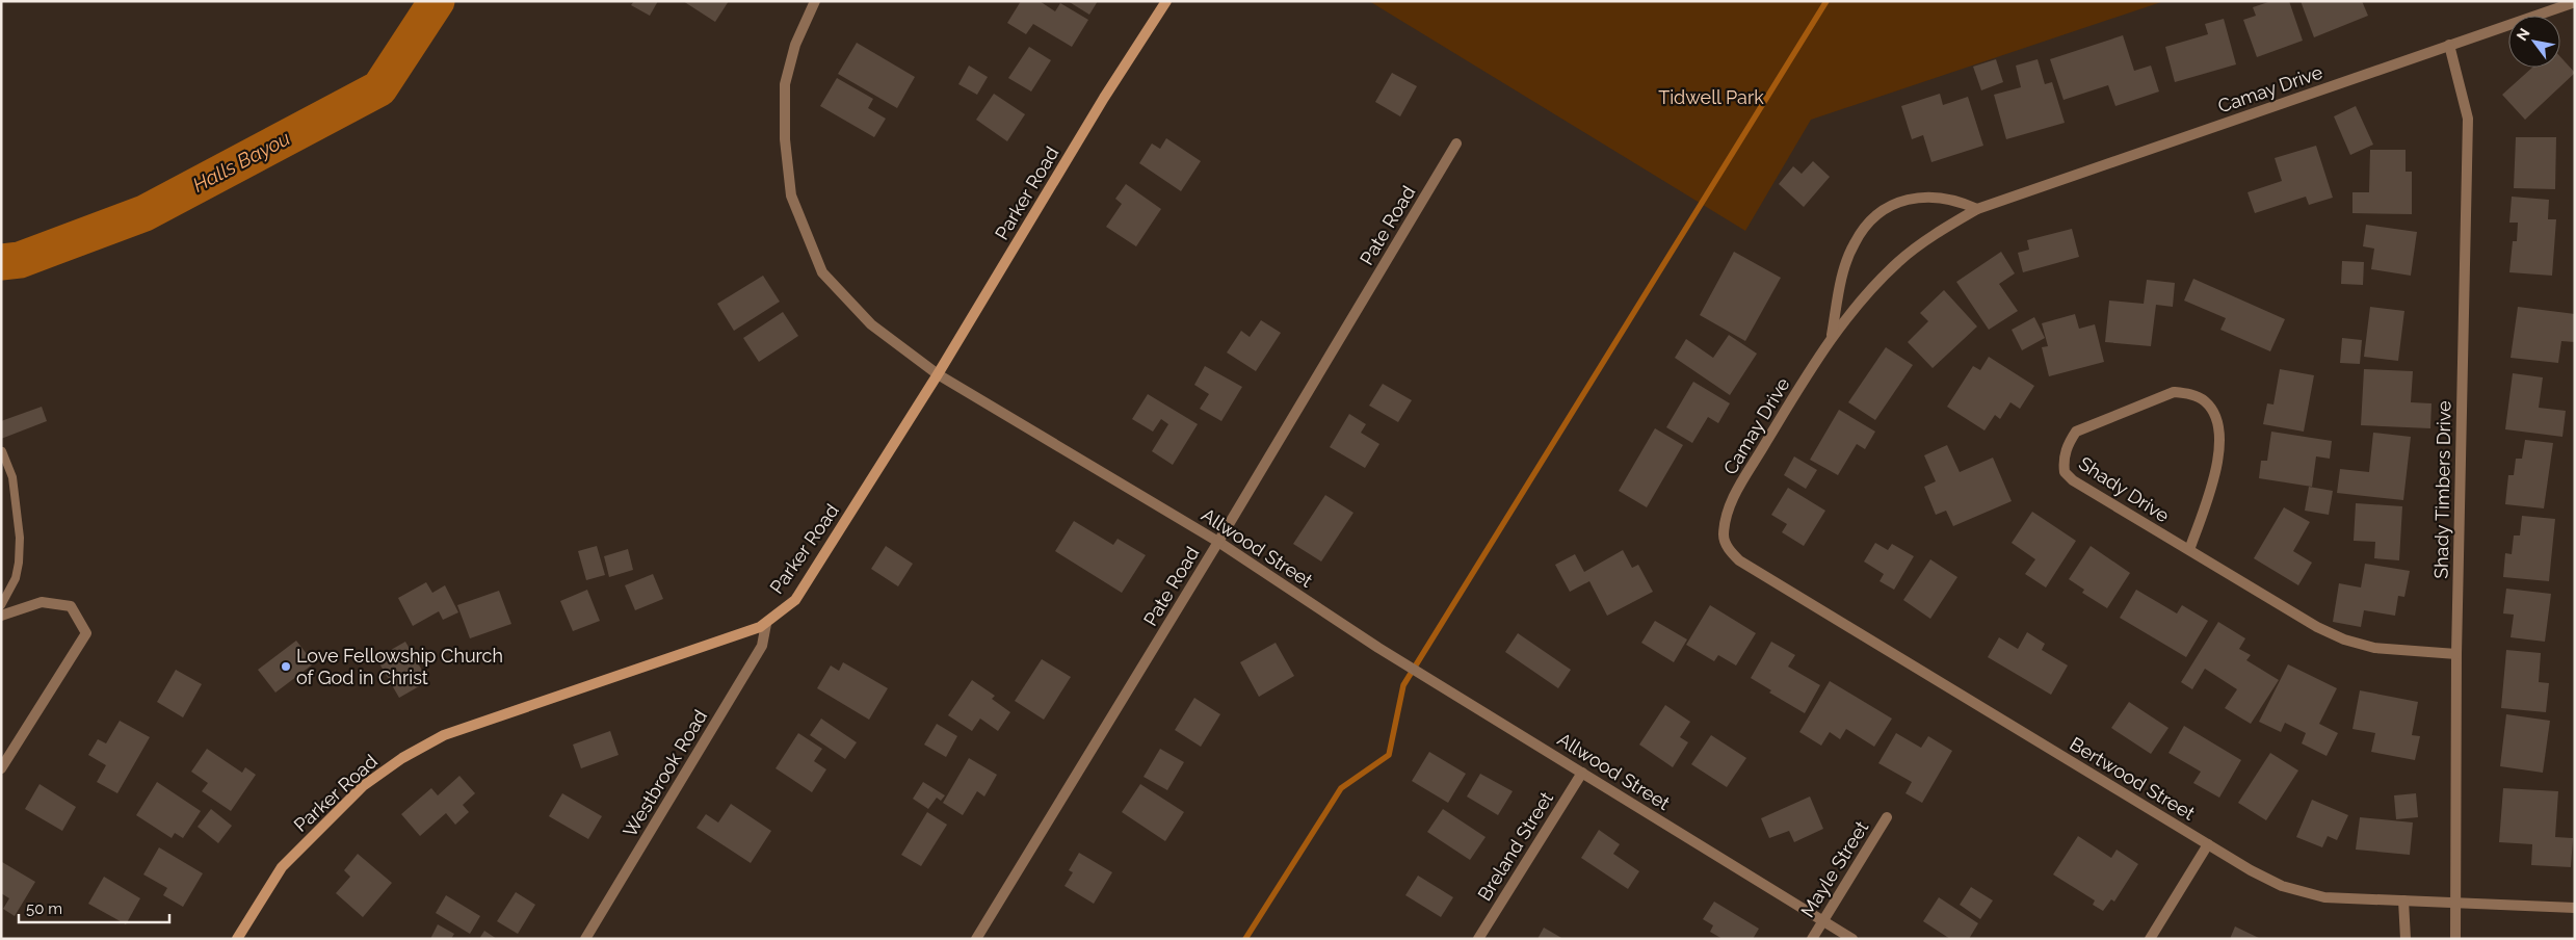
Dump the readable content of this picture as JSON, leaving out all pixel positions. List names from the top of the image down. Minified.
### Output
{"streets":{"main road":["Parker Road"],"street":["Camay Drive","Pate Road","Shady Drive","Shady Timbers Drive","Allwood Street","Westbrook Road","Bertwood Street","Breland Street","Mayle Street"]},"crossings":[["Camay Drive","Shady Timbers Drive"],["Camay Drive","Bertwood Street"],["Parker Road","Allwood Street"],["Parker Road","Westbrook Road"],["Pate Road","Allwood Street"],["Shady Drive","Shady Timbers Drive"],["Shady Timbers Drive","Bertwood Street"],["Allwood Street","Breland Street"],["Allwood Street","Mayle Street"]],"water":["Halls Bayou"],"parks":["Tidwell Park"],"places":["Love Fellowship Church of God in Christ"],"scale_bar":"50 m","north":"top left"}
